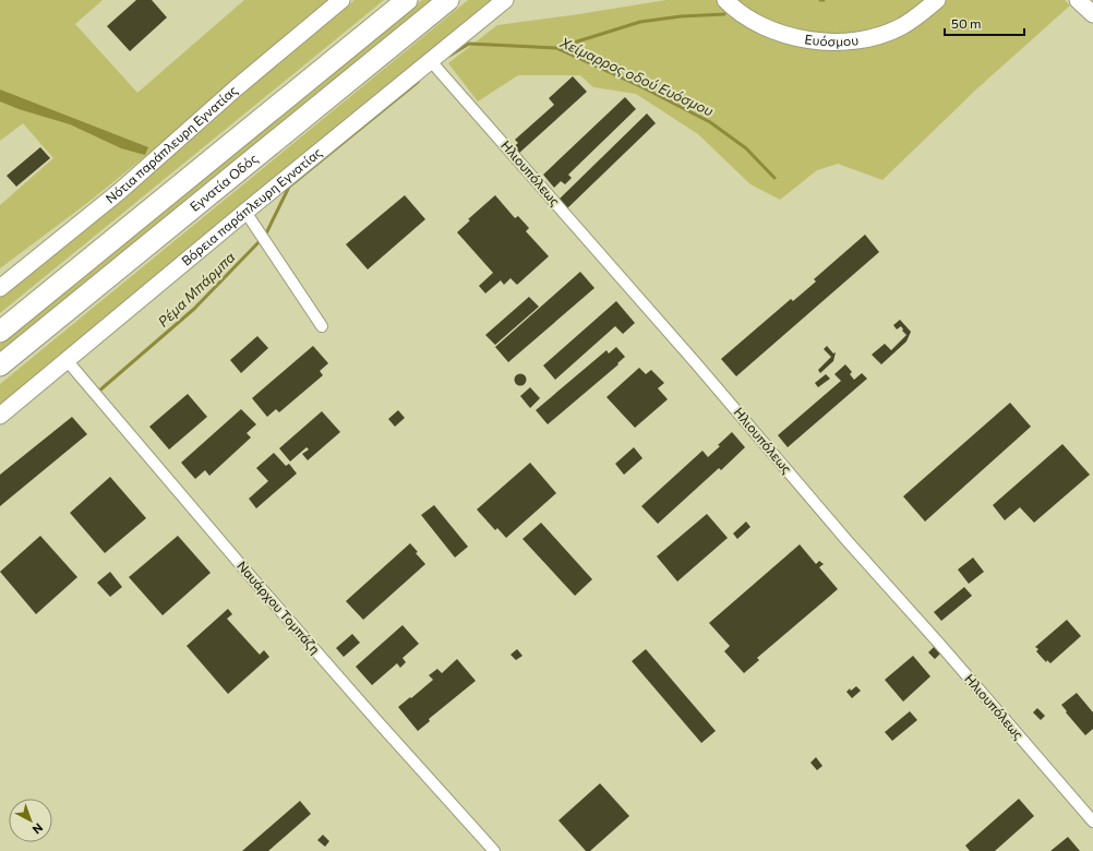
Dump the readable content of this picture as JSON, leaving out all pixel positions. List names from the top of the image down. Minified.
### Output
{"streets":{"highway":["Εγνατία Οδός"],"street":["Ευόσμου","Νότια παράπλευρη Εγνατίας","Ηλιουπόλεως","Βόρεια παράπλευρη Εγνατίας","Ναυάρχου Τομπάζη"]},"crossings":[["Ηλιουπόλεως","Βόρεια παράπλευρη Εγνατίας"],["Βόρεια παράπλευρη Εγνατίας","Ναυάρχου Τομπάζη"]],"water":["Χείμαρρος οδού Ευόσμου","Ρέμα Μπάρμπα"],"scale_bar":"50 m","north":"bottom right"}
